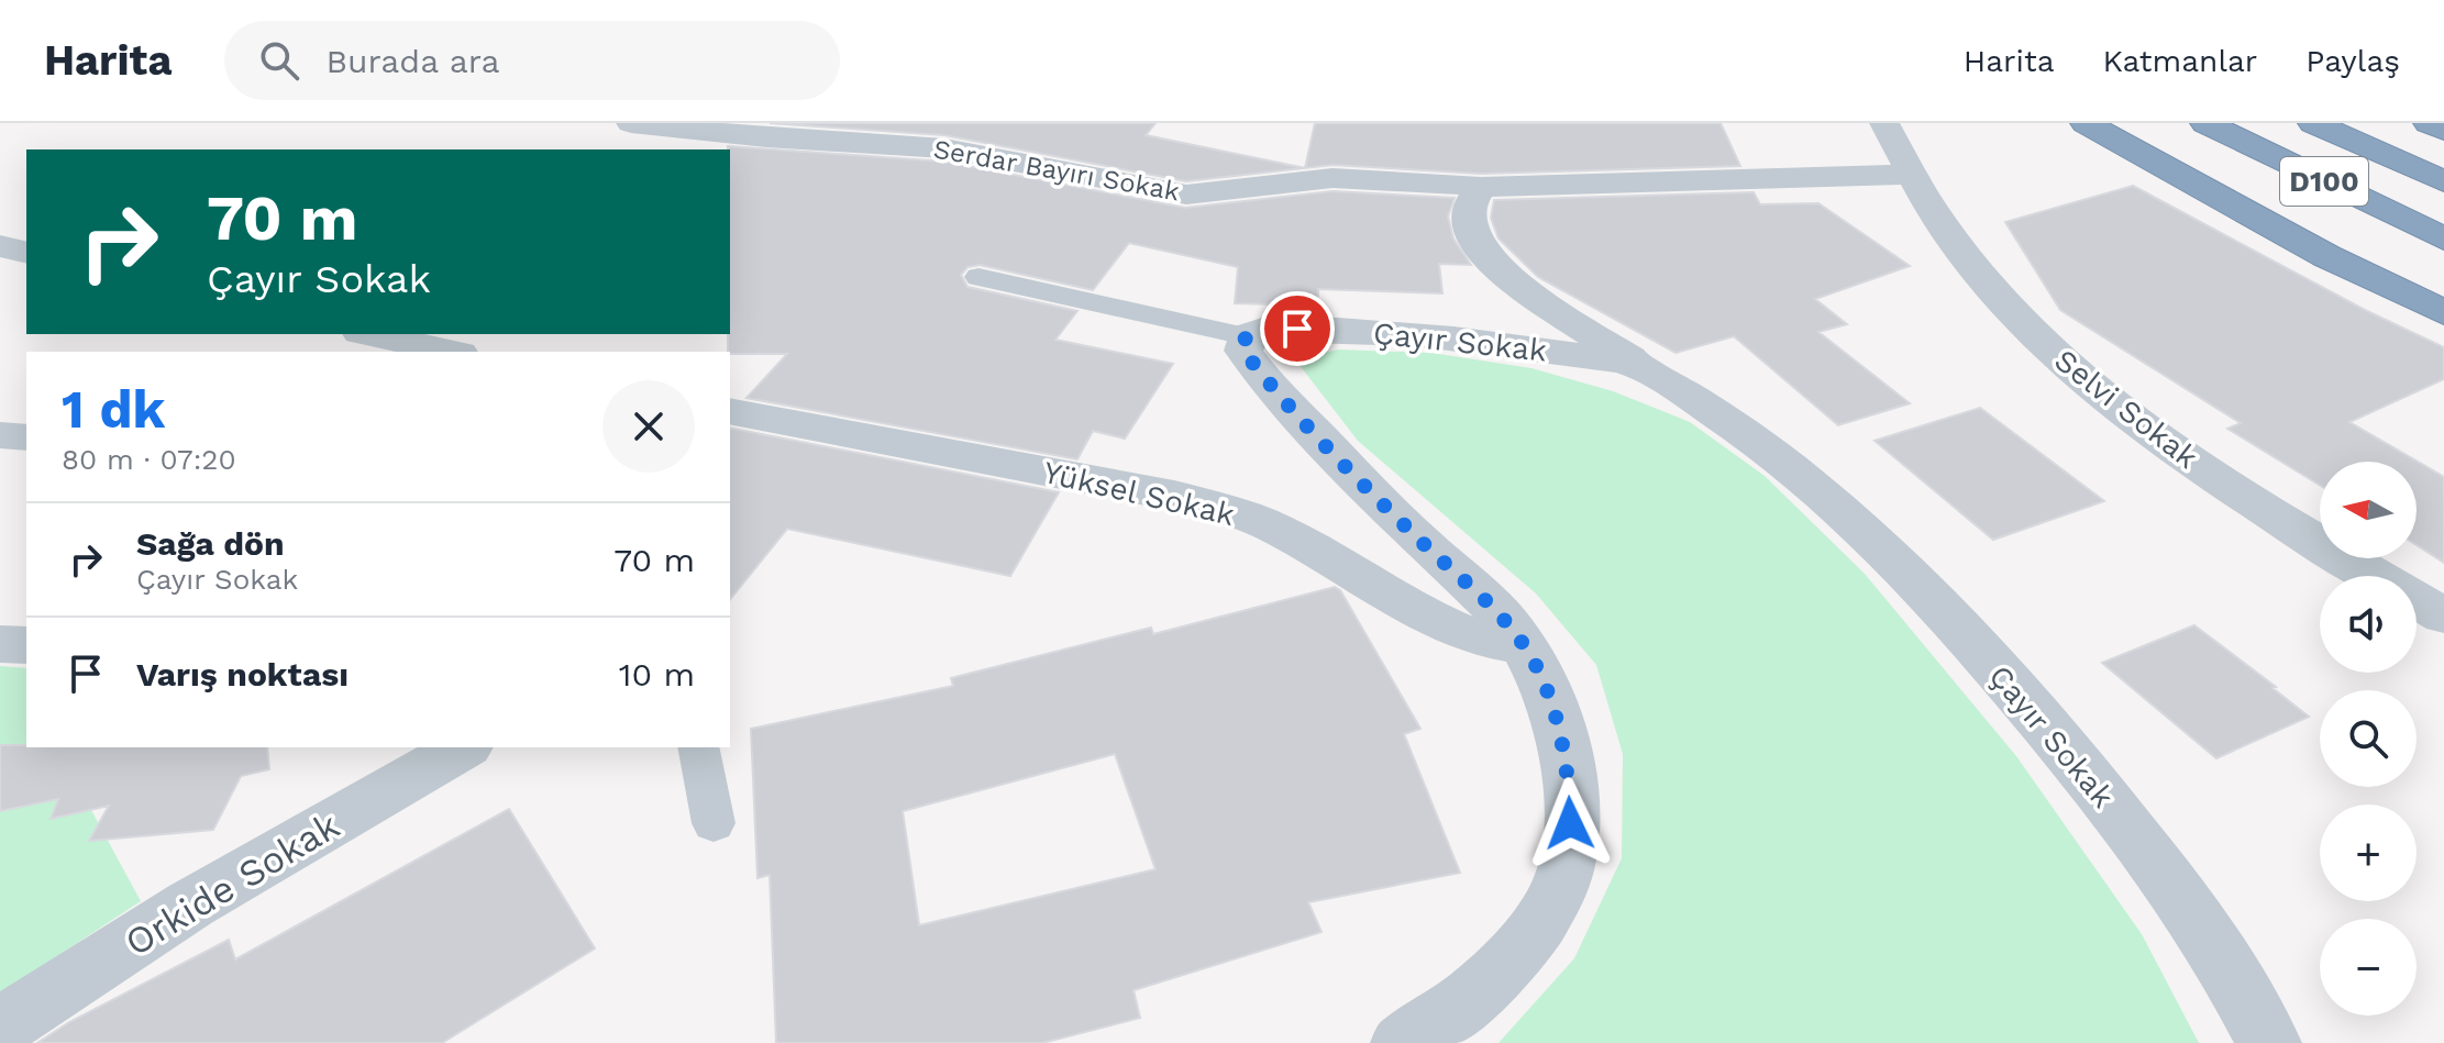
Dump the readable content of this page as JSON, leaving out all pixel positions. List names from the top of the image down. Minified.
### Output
{"streets":{"highway":["D100"],"street":["Serdar Bayırı Sokak","Çayır Sokak","Selvi Sokak","Yüksel Sokak","Orkide Sokak"]},"crossings":[["Serdar Bayırı Sokak","Selvi Sokak"]],"north":"left","page":{"header":"Harita","search":"Burada ara","nav":["Harita","Katmanlar","Paylaş"],"turn":["70 m","Çayır Sokak"],"heading":["1 dk","80 m · 07:20"],"map_buttons":["+","−"],"list":[{"name":"Sağa dön","note":"Çayır Sokak","value":"70 m"},{"name":"Varış noktası","value":"10 m"}]}}
